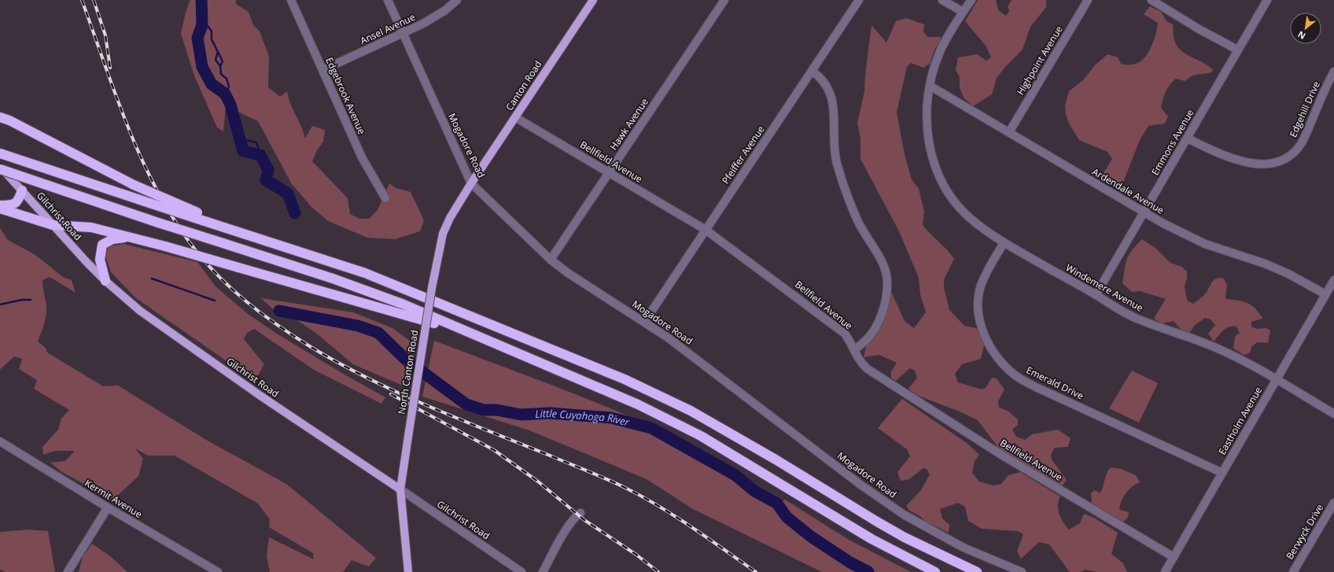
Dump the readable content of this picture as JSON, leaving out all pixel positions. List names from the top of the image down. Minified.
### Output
{"streets":{"main road":["Canton Road","Gilchrist Road","North Canton Road"],"street":["Ansel Avenue","Highpoint Avenue","Edgebrook Avenue","Edgehill Drive","Hawk Avenue","Emmons Avenue","Mogadore Road","Pfeiffer Avenue","Bellfield Avenue","Ardendale Avenue","Windemere Avenue","Emerald Drive","Eastholm Avenue","Kermit Avenue","Berwyck Drive"]},"crossings":[["Ansel Avenue","Edgebrook Avenue"],["Ansel Avenue","Mogadore Road"],["Highpoint Avenue","Ardendale Avenue"],["Canton Road","Mogadore Road"],["Canton Road","Bellfield Avenue"],["Canton Road","North Canton Road"],["Edgehill Drive","Emmons Avenue"],["Hawk Avenue","Mogadore Road"],["Hawk Avenue","Bellfield Avenue"],["Emmons Avenue","Ardendale Avenue"],["Emmons Avenue","Windemere Avenue"],["Mogadore Road","Pfeiffer Avenue"],["Mogadore Road","North Canton Road"],["Pfeiffer Avenue","Bellfield Avenue"],["Bellfield Avenue","Eastholm Avenue"],["Ardendale Avenue","Windemere Avenue"],["Ardendale Avenue","Eastholm Avenue"],["Gilchrist Road","North Canton Road"],["Windemere Avenue","Emerald Drive"],["Windemere Avenue","Eastholm Avenue"],["Emerald Drive","Eastholm Avenue"]],"water":["Little Cuyahoga River"],"north":"bottom left"}
